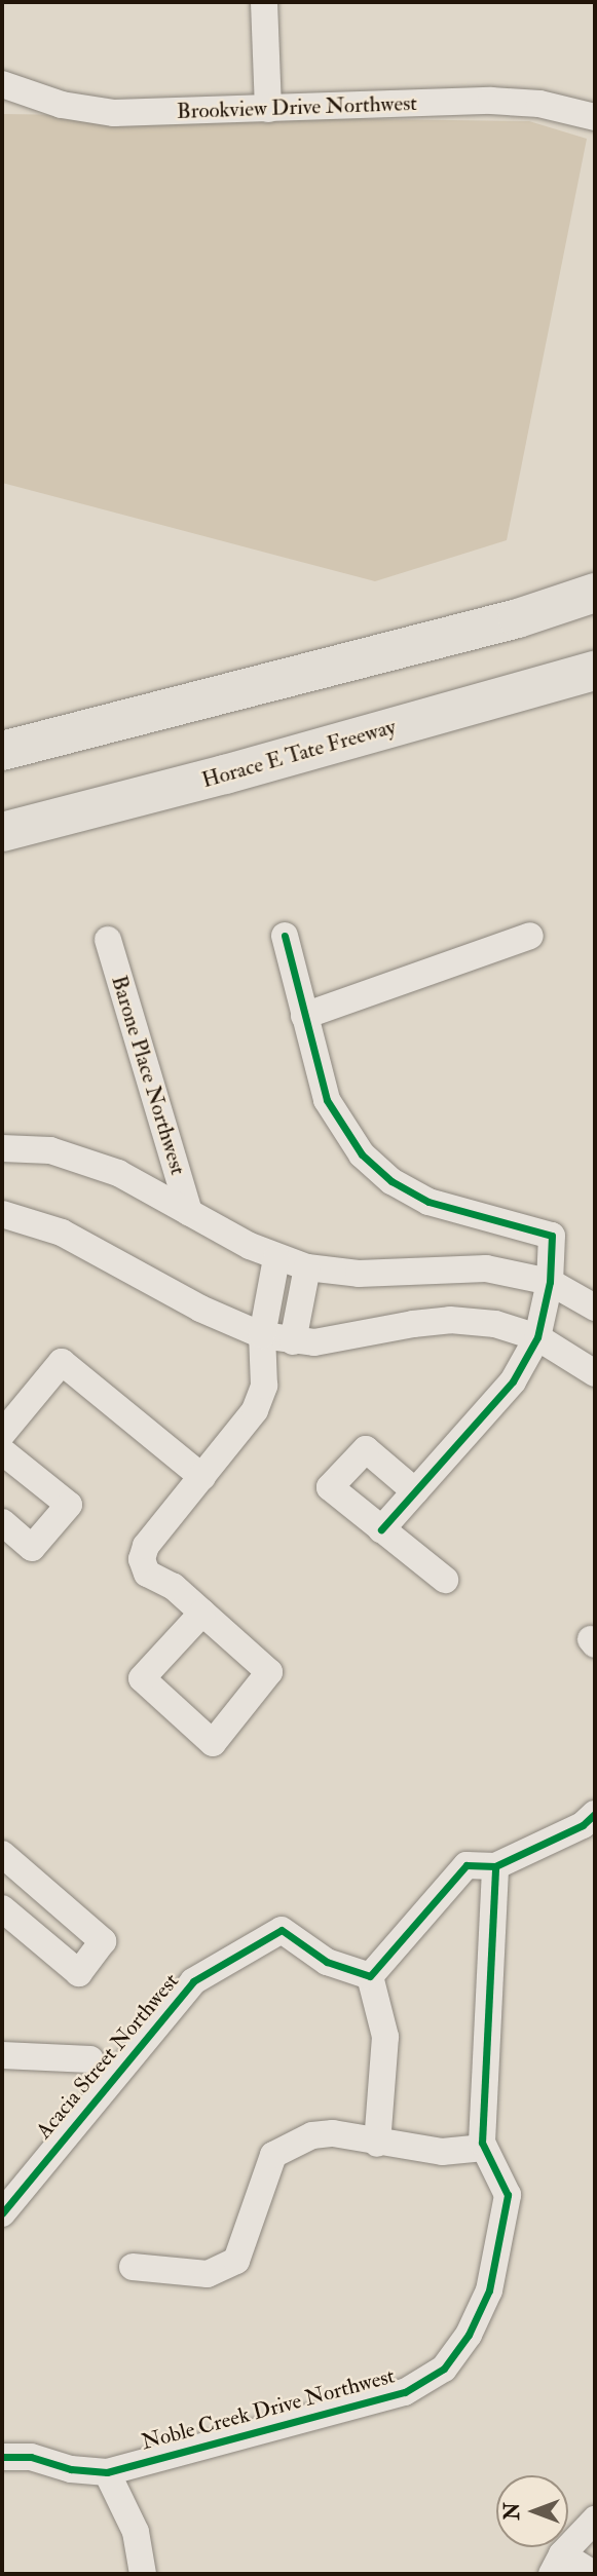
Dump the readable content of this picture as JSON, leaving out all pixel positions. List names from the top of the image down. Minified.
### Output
{"streets":{"highway":["Horace E Tate Freeway"],"street":["Brookview Drive Northwest","Barone Place Northwest","Acacia Street Northwest","Noble Creek Drive Northwest"]},"north":"left"}
